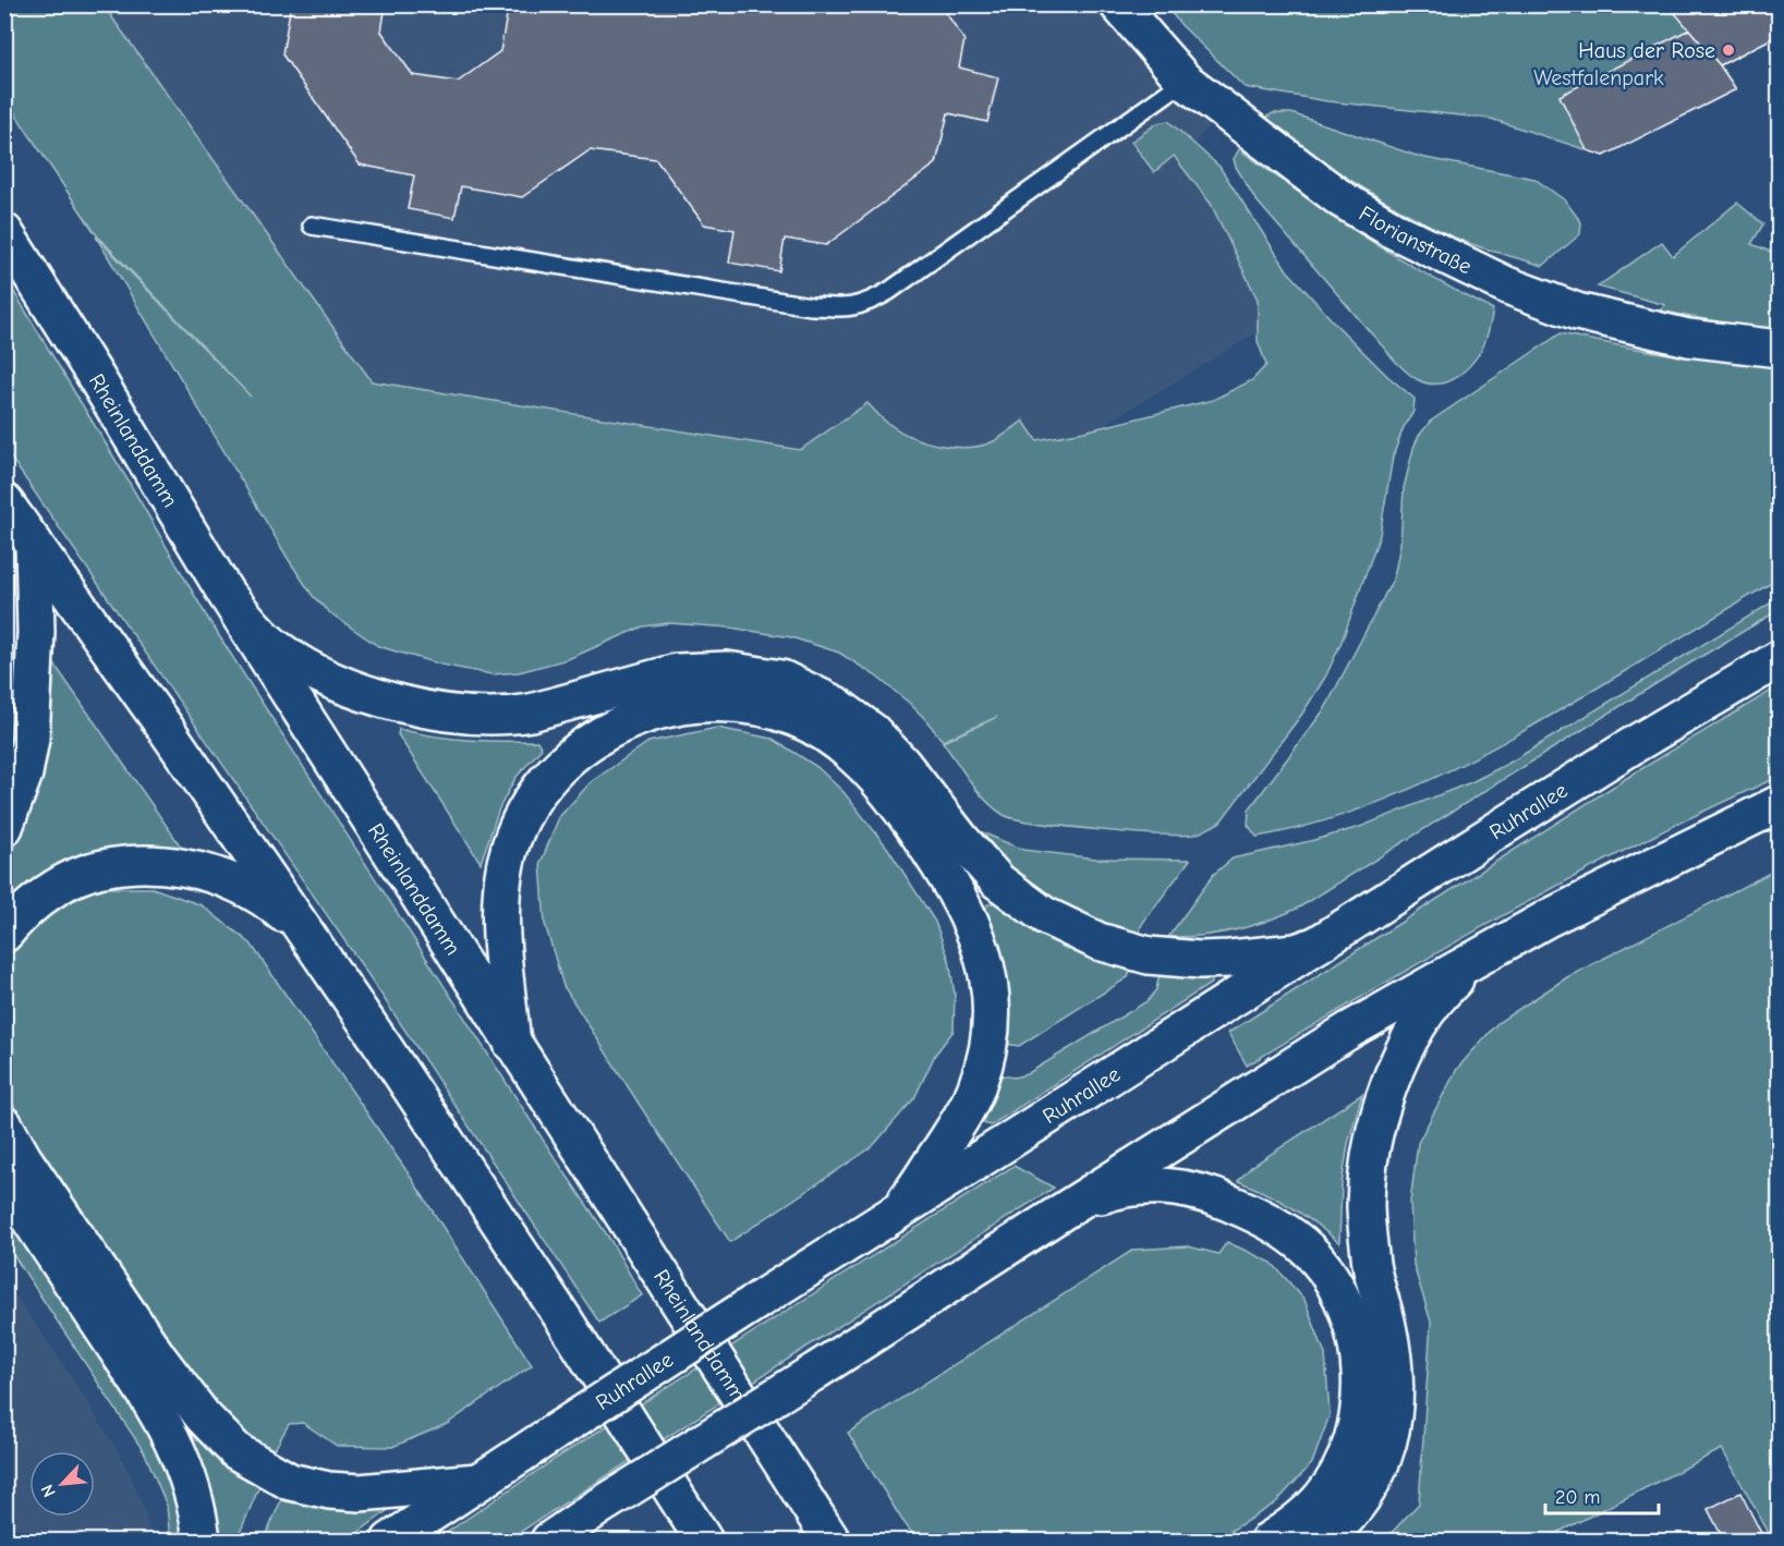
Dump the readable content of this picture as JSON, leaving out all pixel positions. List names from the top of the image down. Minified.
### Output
{"streets":{"main road":["Florianstraße","Rheinlanddamm","Ruhrallee"]},"parks":["Westfalenpark"],"places":["Haus der Rose"],"scale_bar":"20 m","north":"bottom left"}
